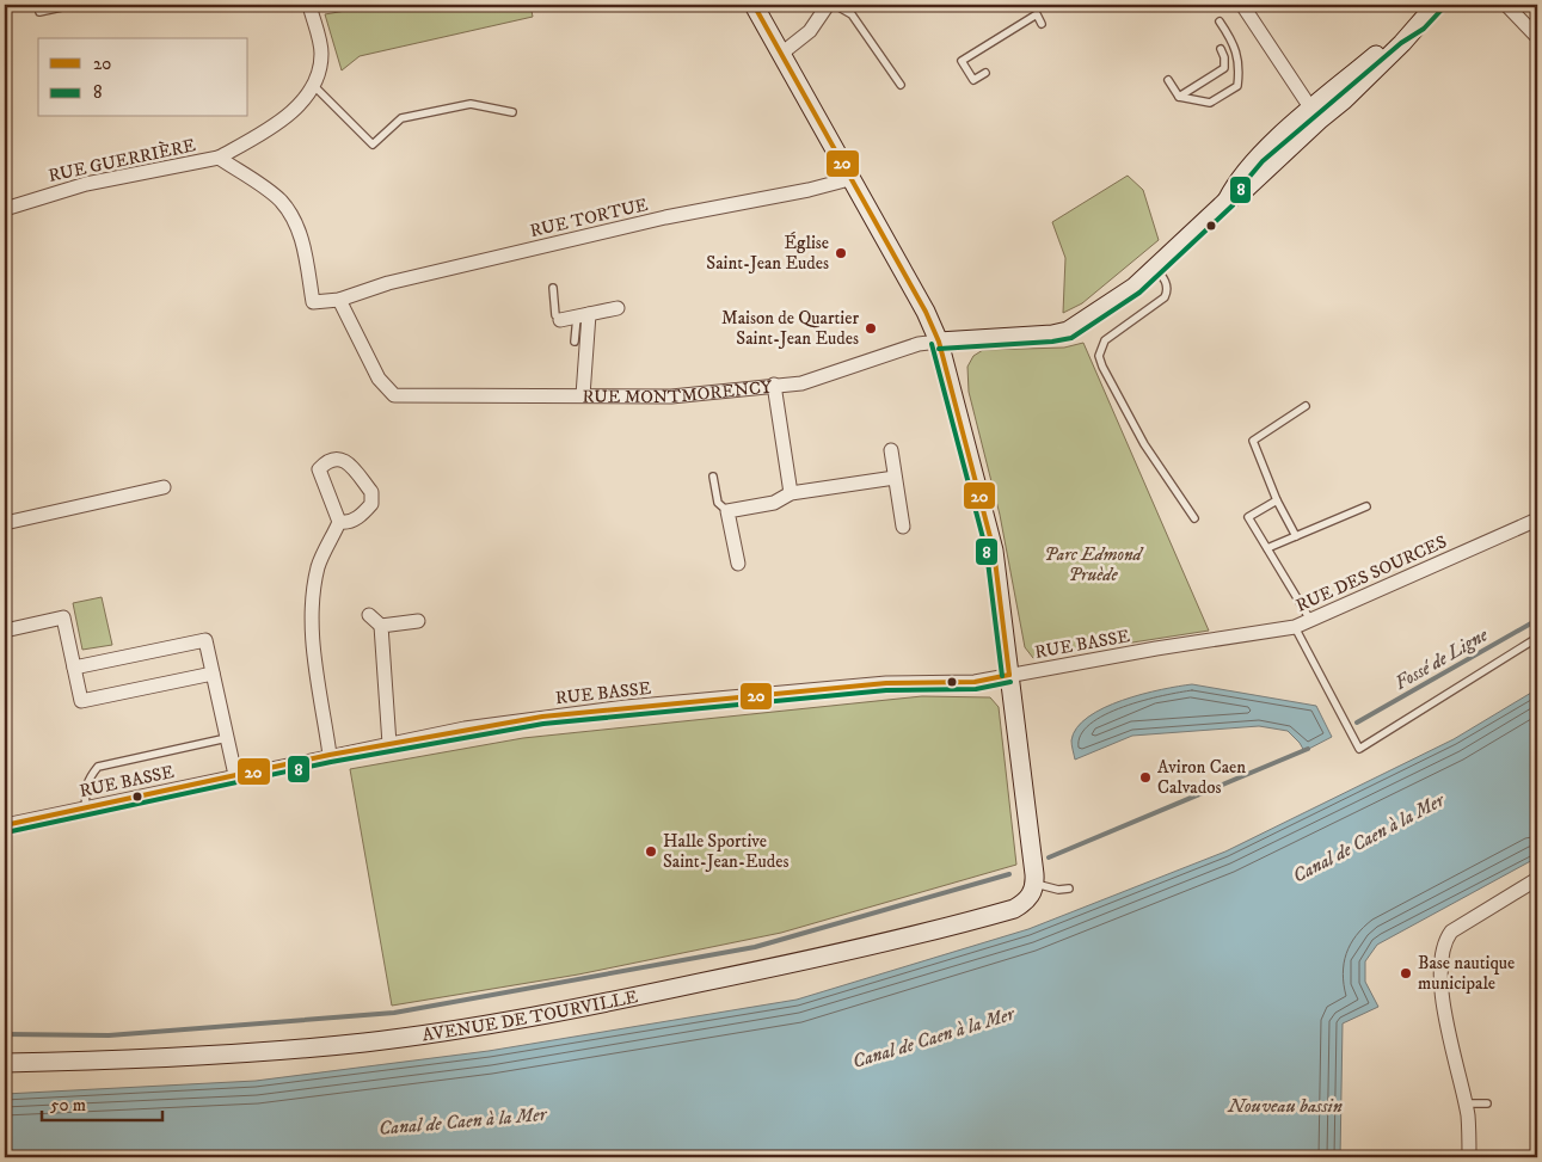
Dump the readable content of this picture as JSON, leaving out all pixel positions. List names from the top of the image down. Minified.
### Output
{"streets":{"street":["RUE GUERRIÈRE","RUE TORTUE","RUE MONTMORENCY","RUE DES SOURCES","RUE BASSE","AVENUE DE TOURVILLE"]},"crossings":[["RUE GUERRIÈRE","RUE TORTUE"],["RUE GUERRIÈRE","RUE MONTMORENCY"],["RUE TORTUE","RUE MONTMORENCY"],["RUE DES SOURCES","RUE BASSE"]],"water":["Fossé de Ligne","Canal de Caen à la Mer","Nouveau bassin"],"parks":["Parc Edmond Pruède"],"places":["Église Saint-Jean Eudes","Maison de Quartier Saint-Jean Eudes","Aviron Caen Calvados","Halle Sportive Saint-Jean-Eudes","Base nautique municipale"],"lines":["transit line 20","transit line 8"],"legend":["20","8"],"scale_bar":"50 m"}
